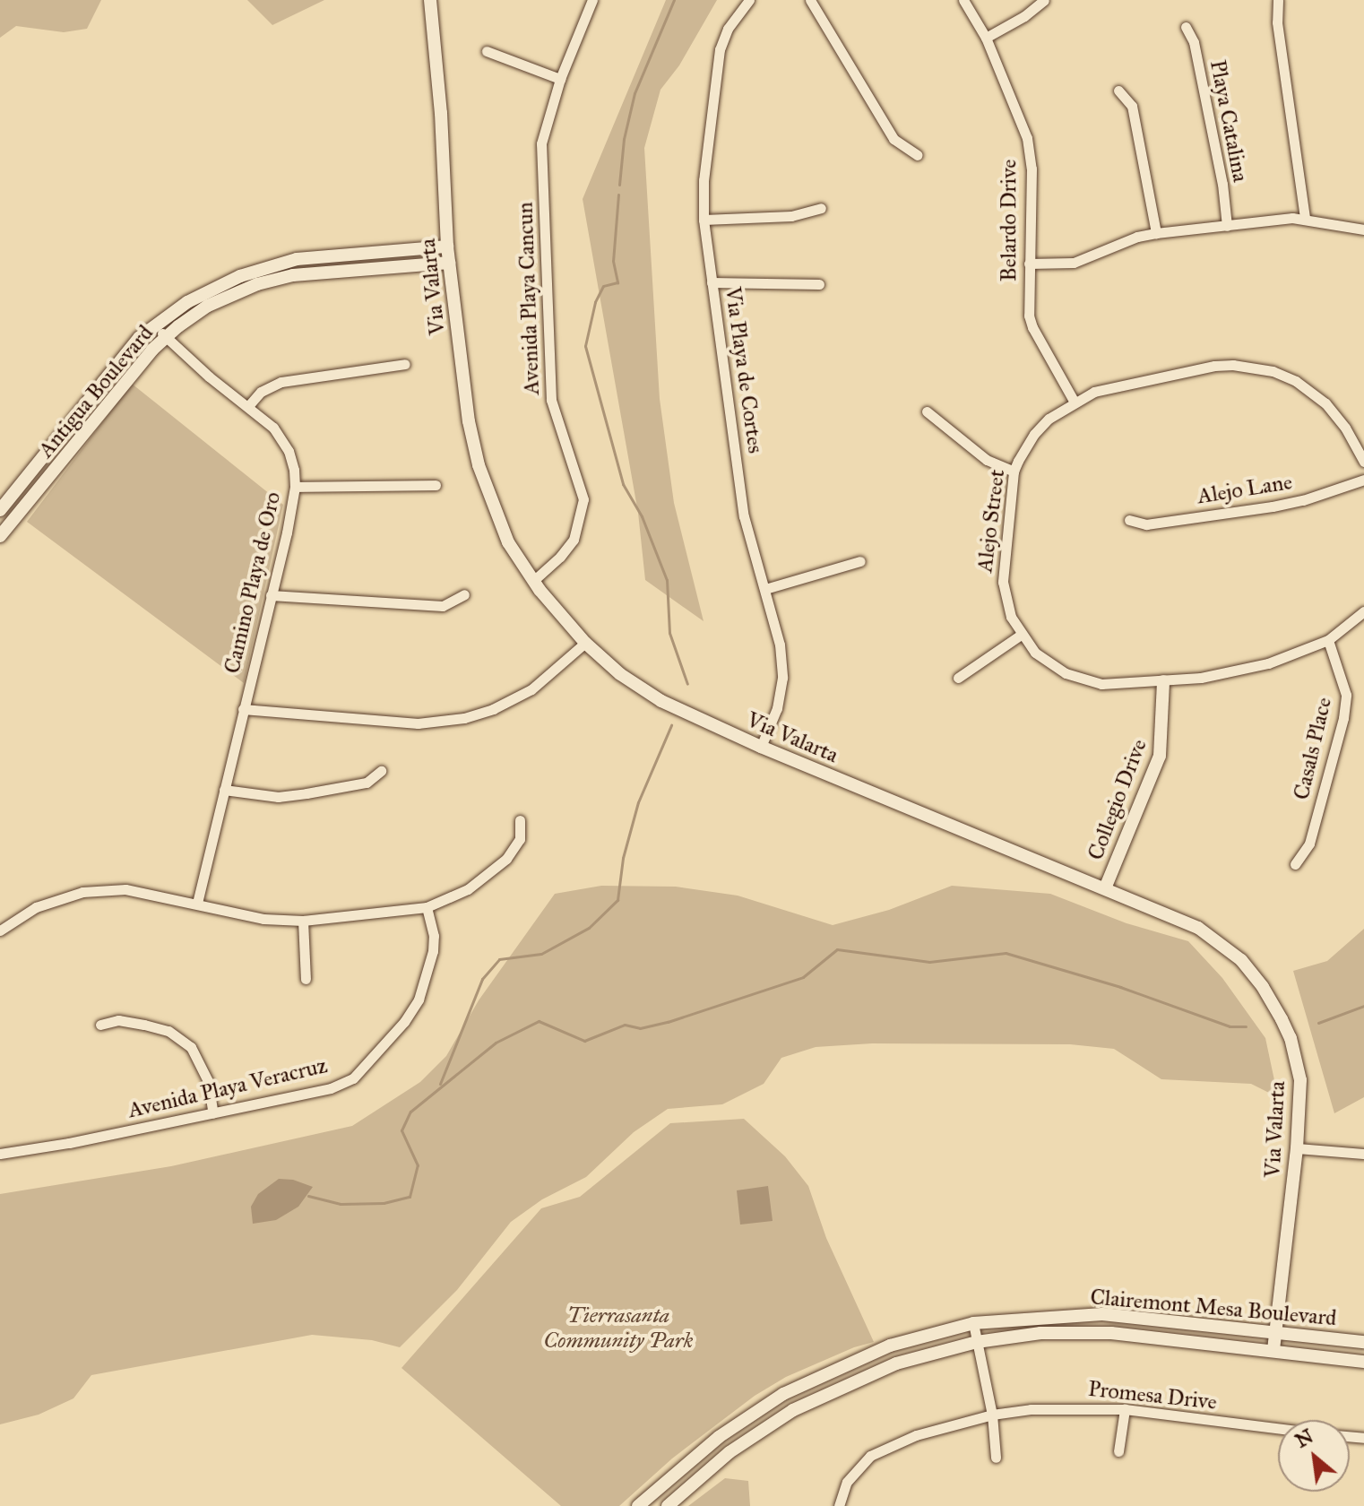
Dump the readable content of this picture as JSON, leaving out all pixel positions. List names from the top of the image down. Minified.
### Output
{"streets":{"main road":["Via Valarta","Antigua Boulevard","Collegio Drive","Clairemont Mesa Boulevard"],"street":["Playa Catalina","Belardo Drive","Avenida Playa Cancun","Via Playa de Cortes","Alejo Lane","Alejo Street","Camino Playa de Oro","Casals Place","Avenida Playa Veracruz","Promesa Drive"]},"crossings":[["Belardo Drive","Alejo Street"],["Via Valarta","Avenida Playa Cancun"],["Via Valarta","Via Playa de Cortes"],["Via Valarta","Antigua Boulevard"],["Via Valarta","Collegio Drive"],["Via Valarta","Clairemont Mesa Boulevard"],["Antigua Boulevard","Camino Playa de Oro"],["Alejo Street","Casals Place"],["Alejo Street","Collegio Drive"]],"parks":["Tierrasanta Community Park"],"north":"top left"}
